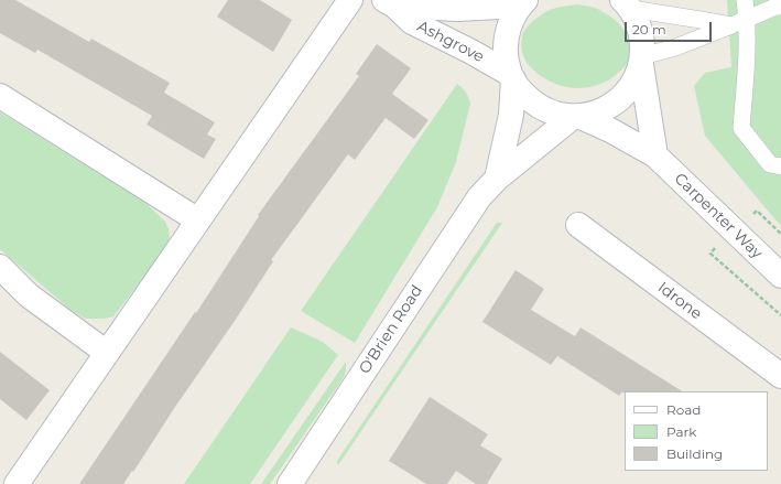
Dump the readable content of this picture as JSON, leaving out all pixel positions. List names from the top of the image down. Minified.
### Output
{"streets":{"street":["Ashgrove","Carpenter Way","Idrone","O'Brien Road"]},"crossings":[["Ashgrove","Carpenter Way"],["Carpenter Way","O'Brien Road"]],"legend":["Road","Park","Building"],"scale_bar":"20 m"}
